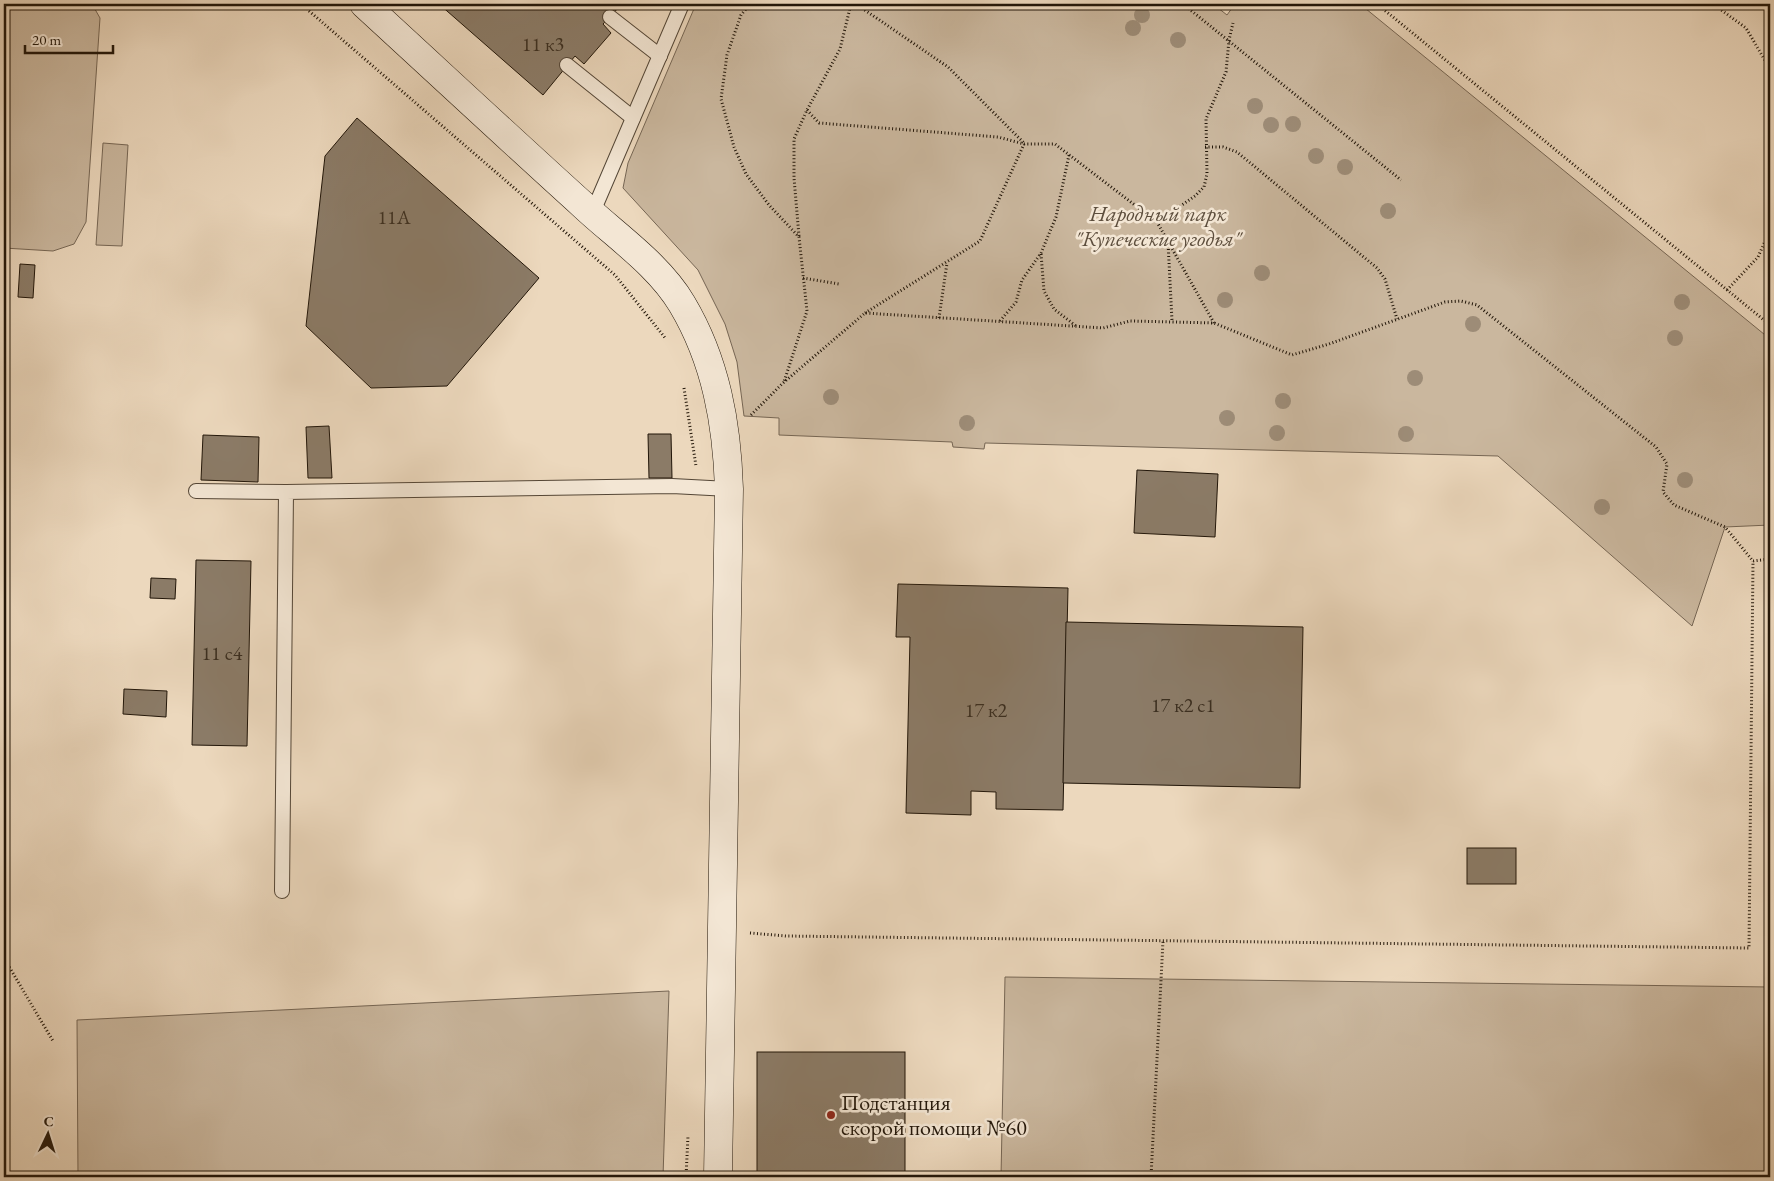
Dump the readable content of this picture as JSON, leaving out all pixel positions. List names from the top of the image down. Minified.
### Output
{"parks":["Народный парк \"Купеческие угодья\""],"places":["Подстанция скорой помощи №60"],"house_numbers":["11 к3","11А","11 с4","17 к2 с1","17 к2"],"scale_bar":"20 m","north":"top"}
